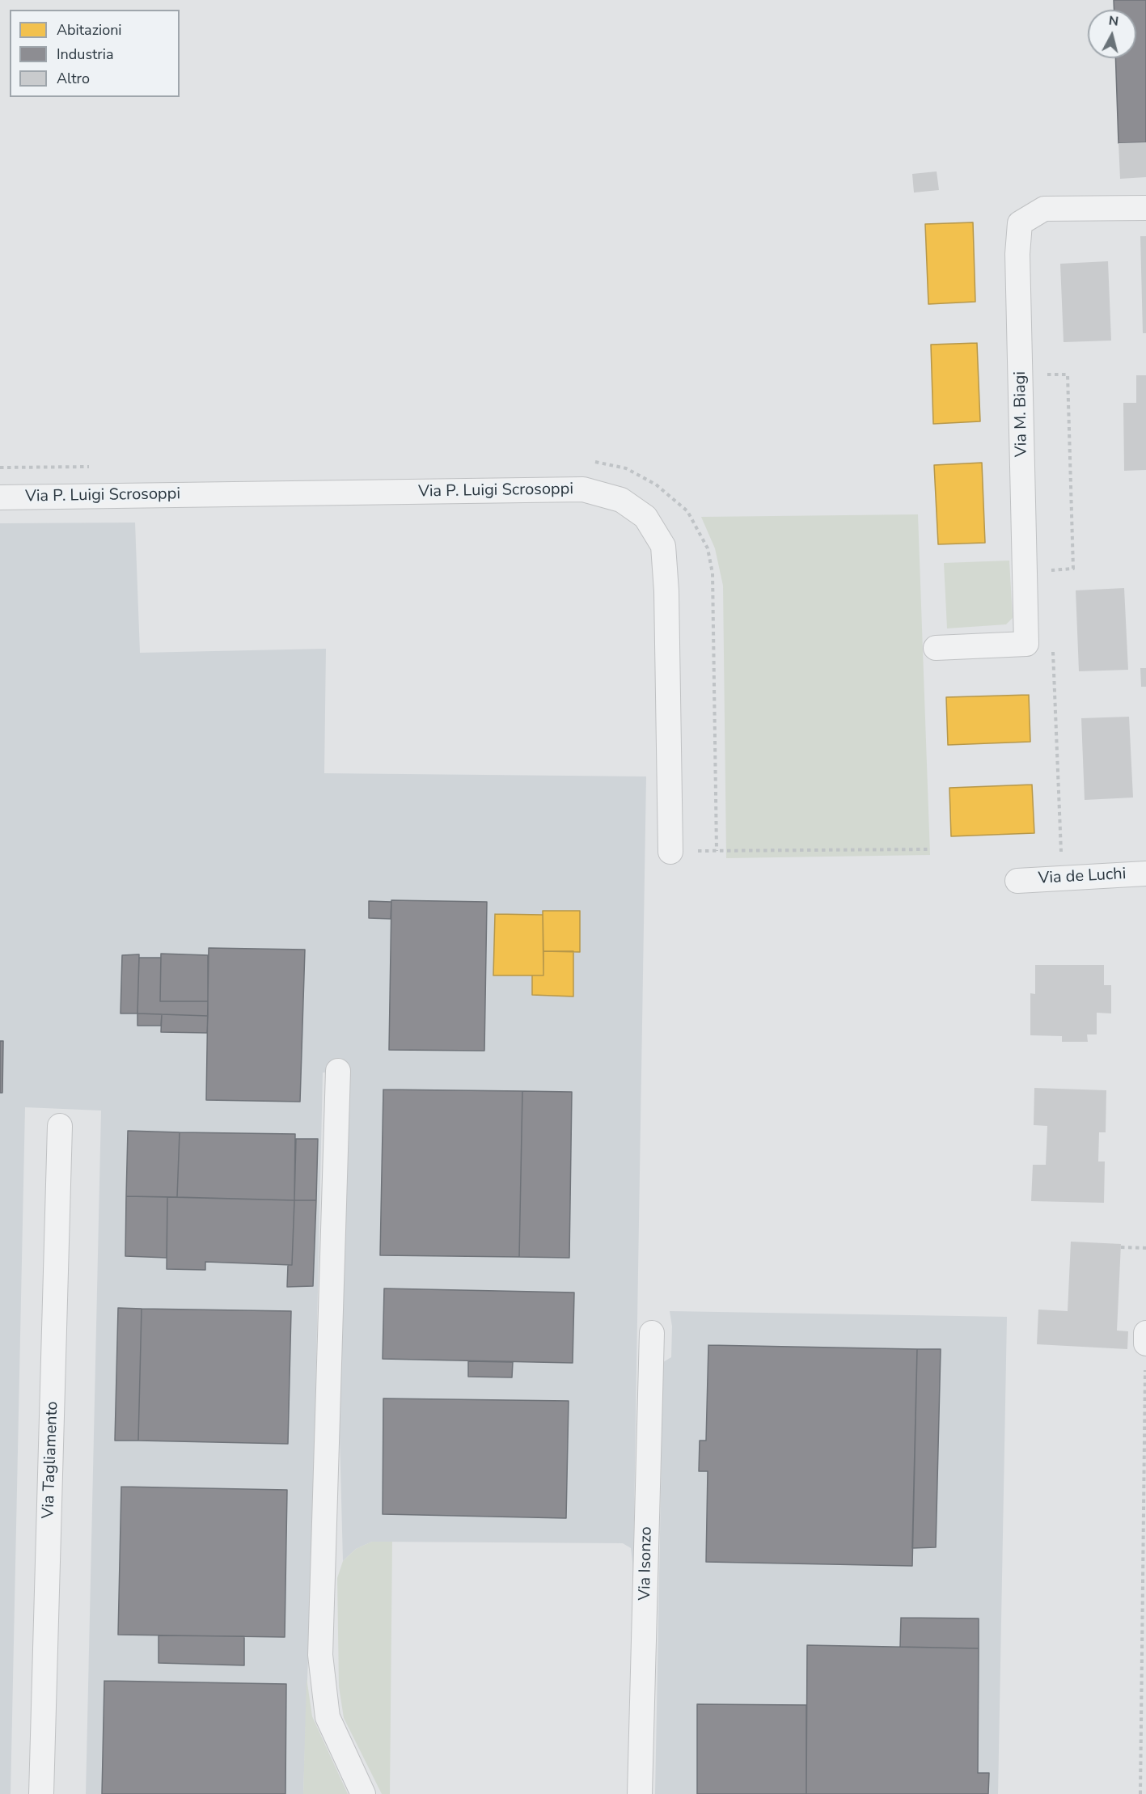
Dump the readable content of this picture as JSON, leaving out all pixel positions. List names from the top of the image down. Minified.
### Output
{"streets":{"street":["Via M. Biagi","Via P. Luigi Scrosoppi","Via de Luchi","Via Tagliamento","Via Isonzo"]},"legend":["Abitazioni","Industria","Altro"],"north":"top"}
